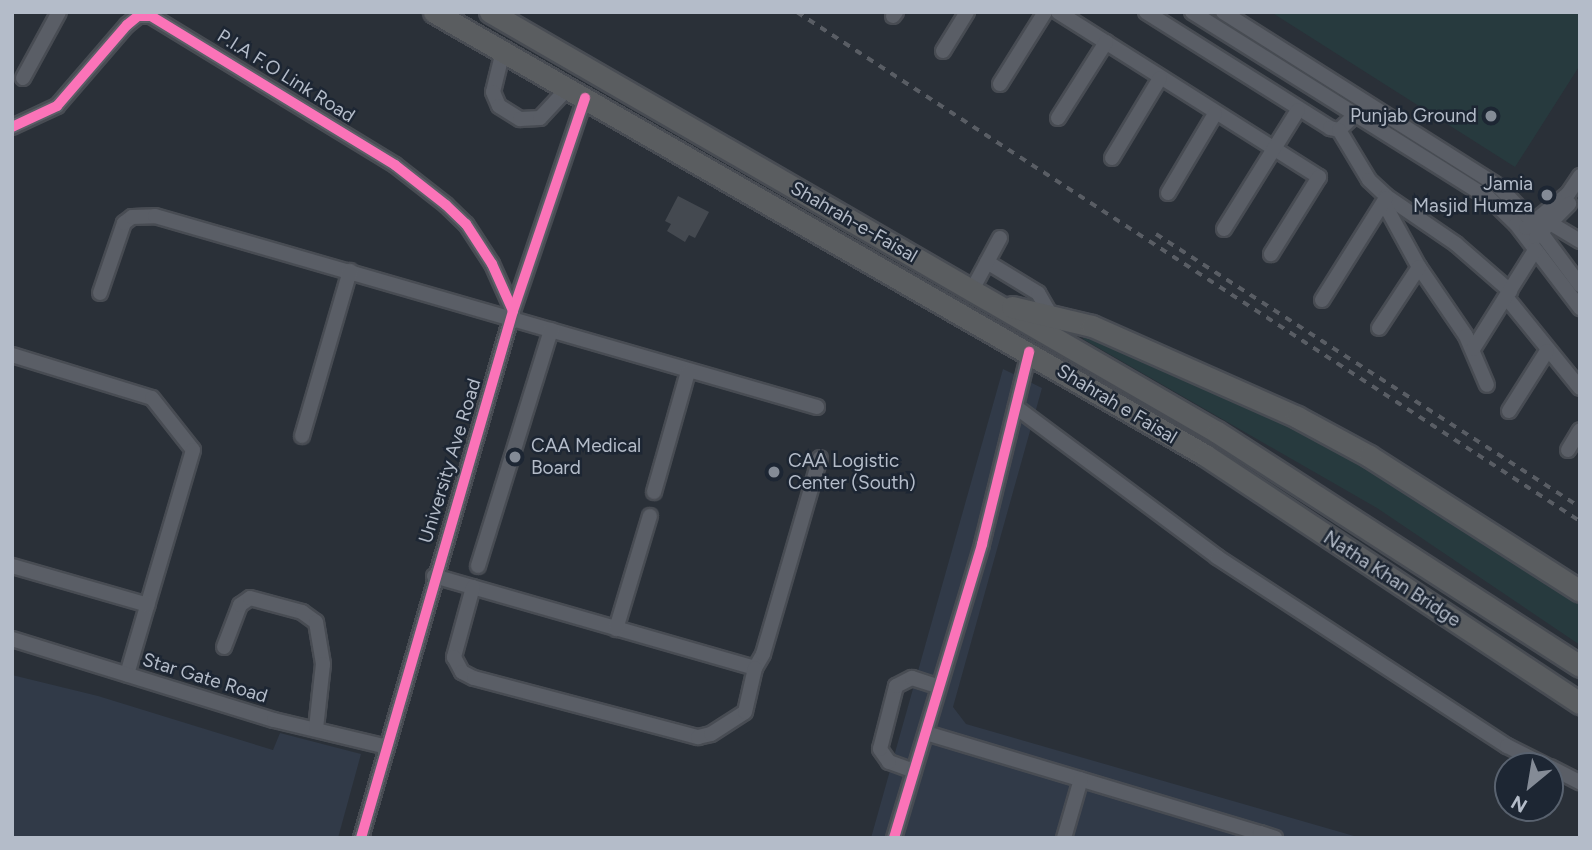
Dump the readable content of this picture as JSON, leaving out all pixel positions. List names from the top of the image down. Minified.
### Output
{"streets":{"highway":["Shahrah-e-Faisal","Shahrah e Faisal","Natha Khan Bridge"],"street":["P.I.A F.O Link Road","University Ave Road","Star Gate Road"]},"crossings":[["P.I.A F.O Link Road","University Ave Road"],["Shahrah-e-Faisal","Shahrah e Faisal"],["Shahrah-e-Faisal","University Ave Road"],["Shahrah-e-Faisal","Natha Khan Bridge"],["Shahrah e Faisal","Natha Khan Bridge"],["University Ave Road","Star Gate Road"]],"places":["Punjab Ground","Jamia Masjid Humza","CAA Medical Board","CAA Logistic Center (South)"],"north":"bottom left"}
